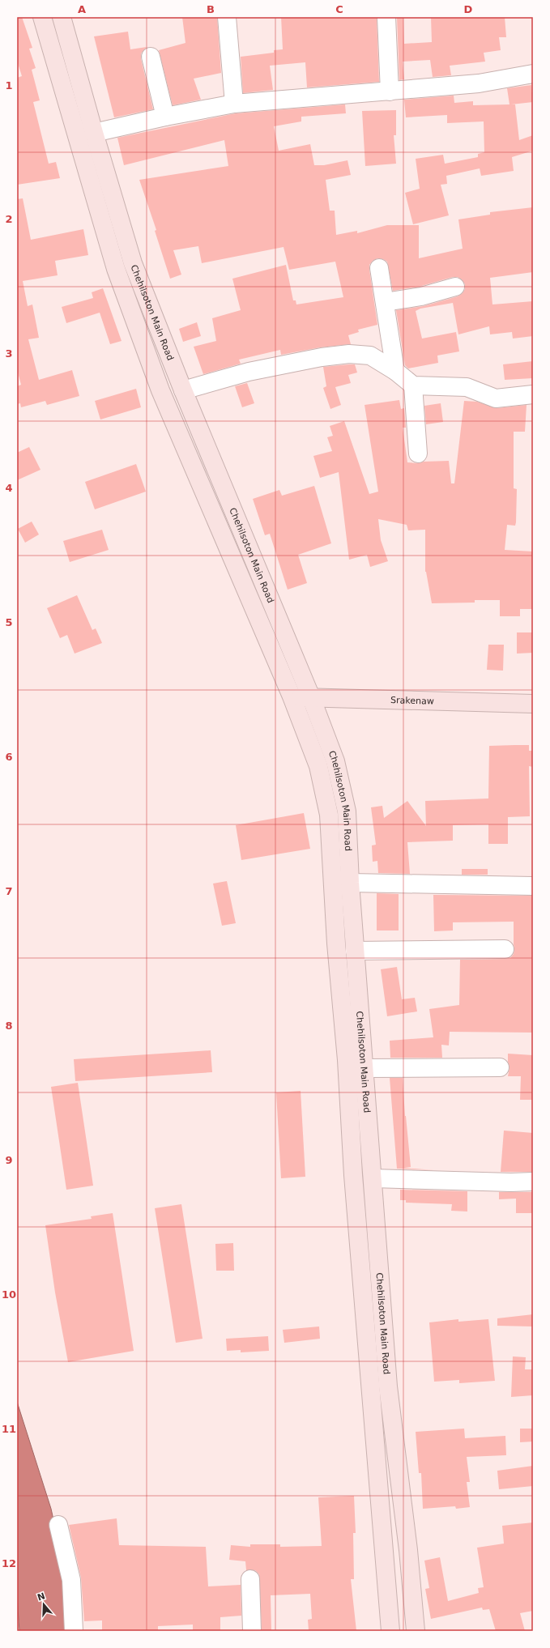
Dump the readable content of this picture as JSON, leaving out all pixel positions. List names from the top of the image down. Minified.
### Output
{"streets":{"main road":["Chehilsoton Main Road","Srakenaw"]},"crossings":[["Chehilsoton Main Road","Srakenaw"]],"north":"top","grid":{"columns":["A","B","C","D"],"rows":["1","2","3","4","5","6","7","8","9","10","11","12"]}}
